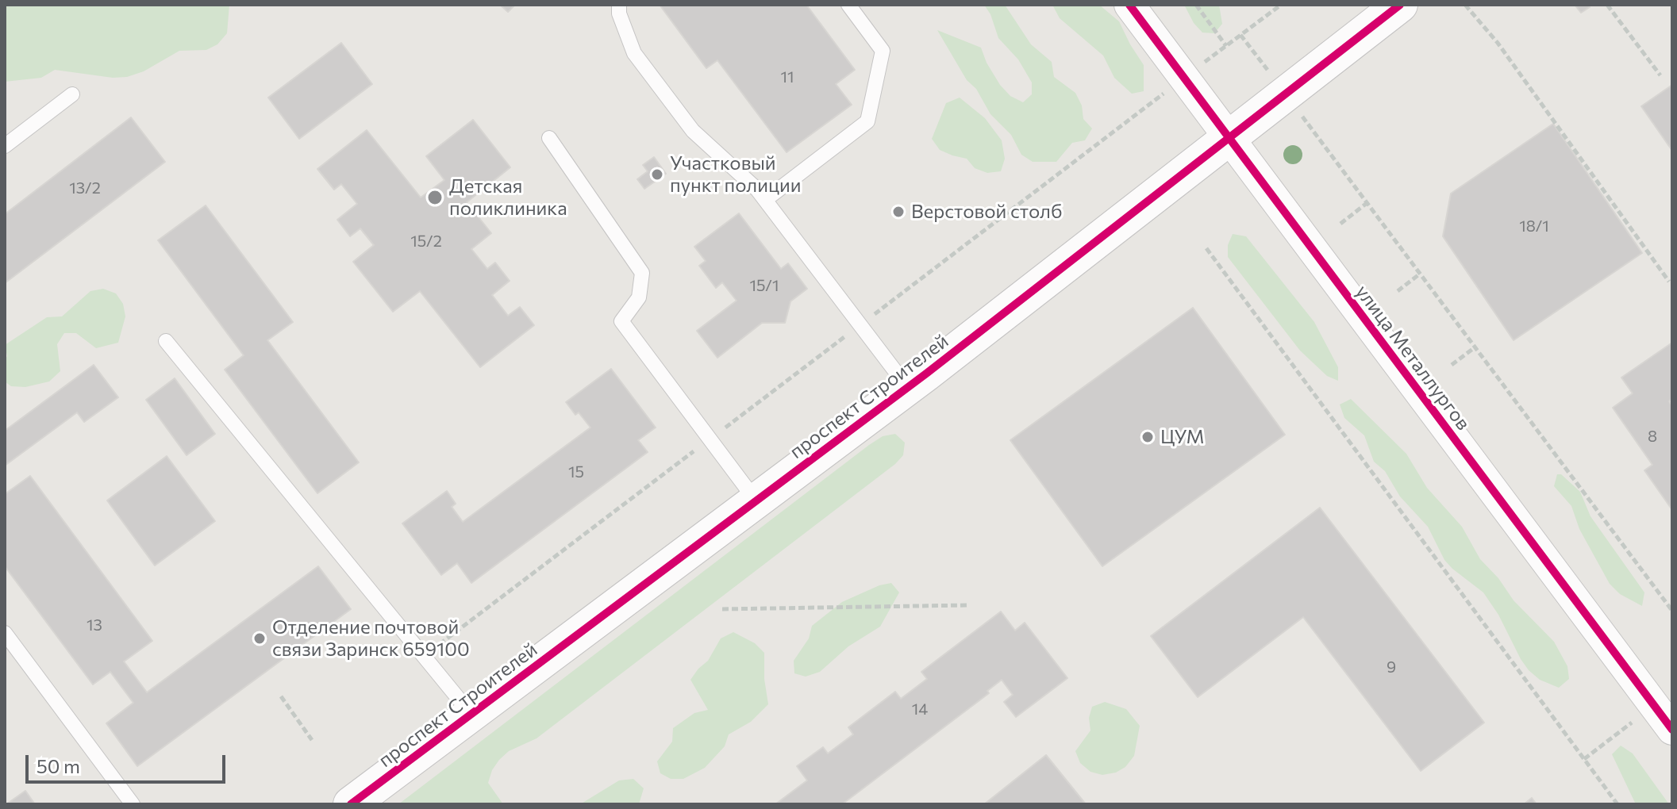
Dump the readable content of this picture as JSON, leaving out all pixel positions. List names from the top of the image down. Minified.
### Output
{"streets":{"street":["улица Металлургов","проспект Строителей"]},"crossings":[["улица Металлургов","проспект Строителей"]],"places":["Участковый пункт полиции","Детская поликлиника","Верстовой столб","ЦУМ","Отделение почтовой связи Заринск 659100"],"house_numbers":["11","13/2","18/1","15/2","15/1","8","15","13","9","14"],"scale_bar":"50 m"}
